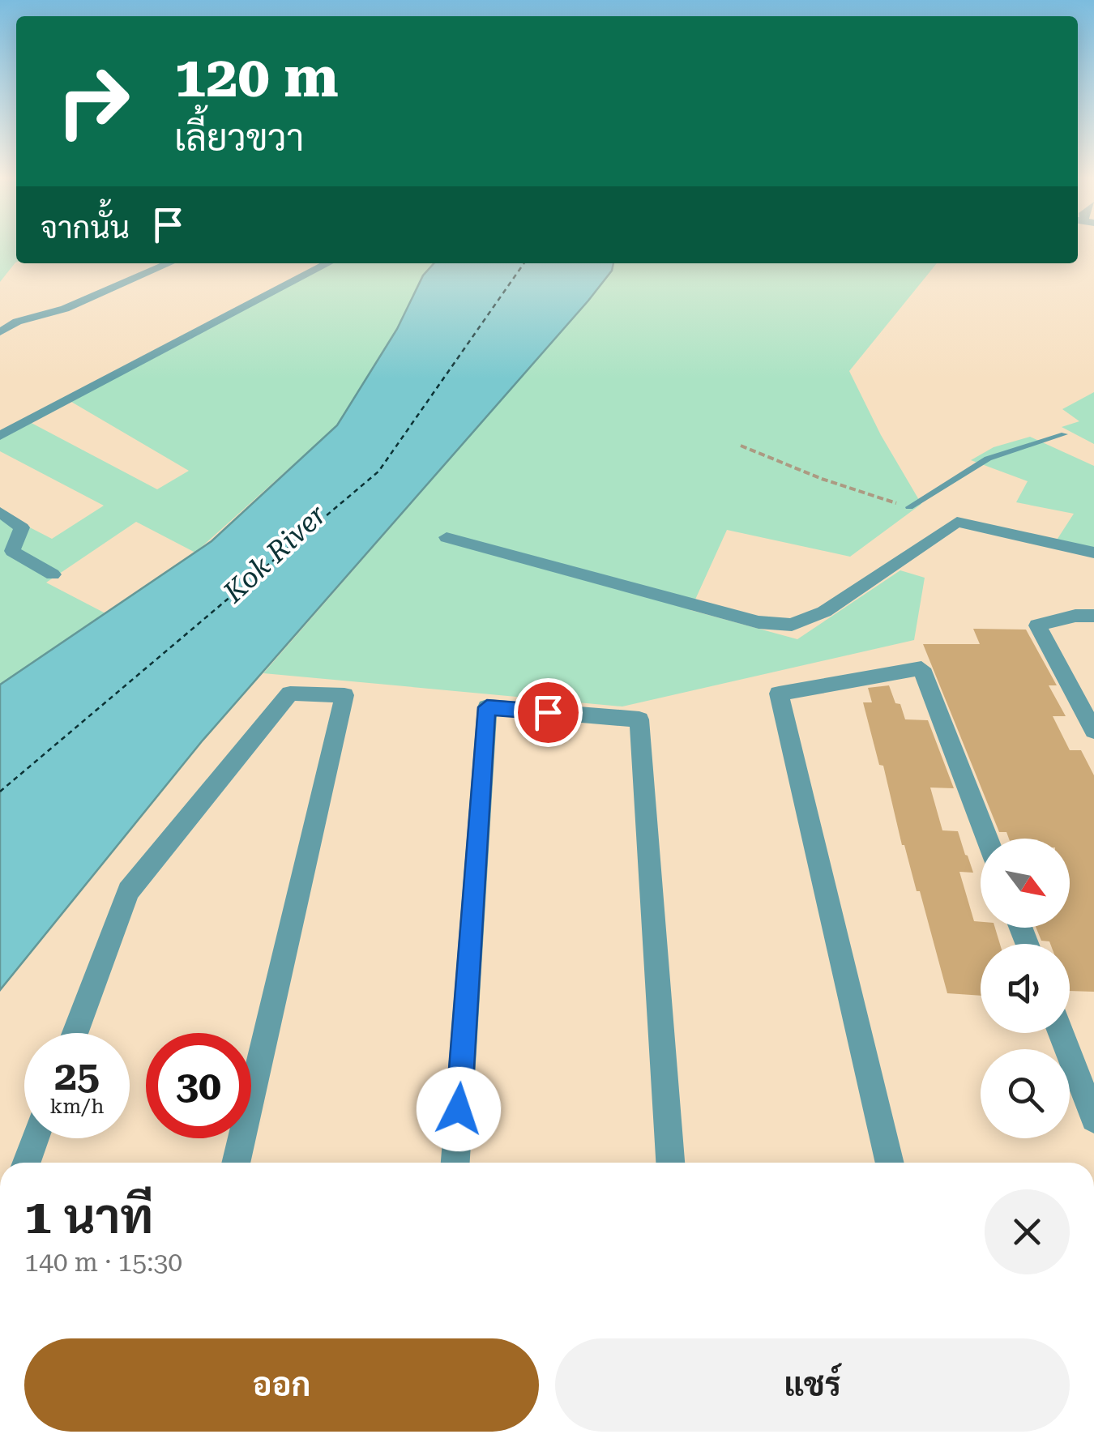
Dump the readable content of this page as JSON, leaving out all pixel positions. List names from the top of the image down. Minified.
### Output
{"water":["Kok River"],"north":"bottom right","page":{"turn":["120 m","เลี้ยวขวา"],"then":"จากนั้น","speed":"25 km/h","limit":"30","heading":["1 นาที","140 m · 15:30"],"buttons":["ออก","แชร์"]}}
